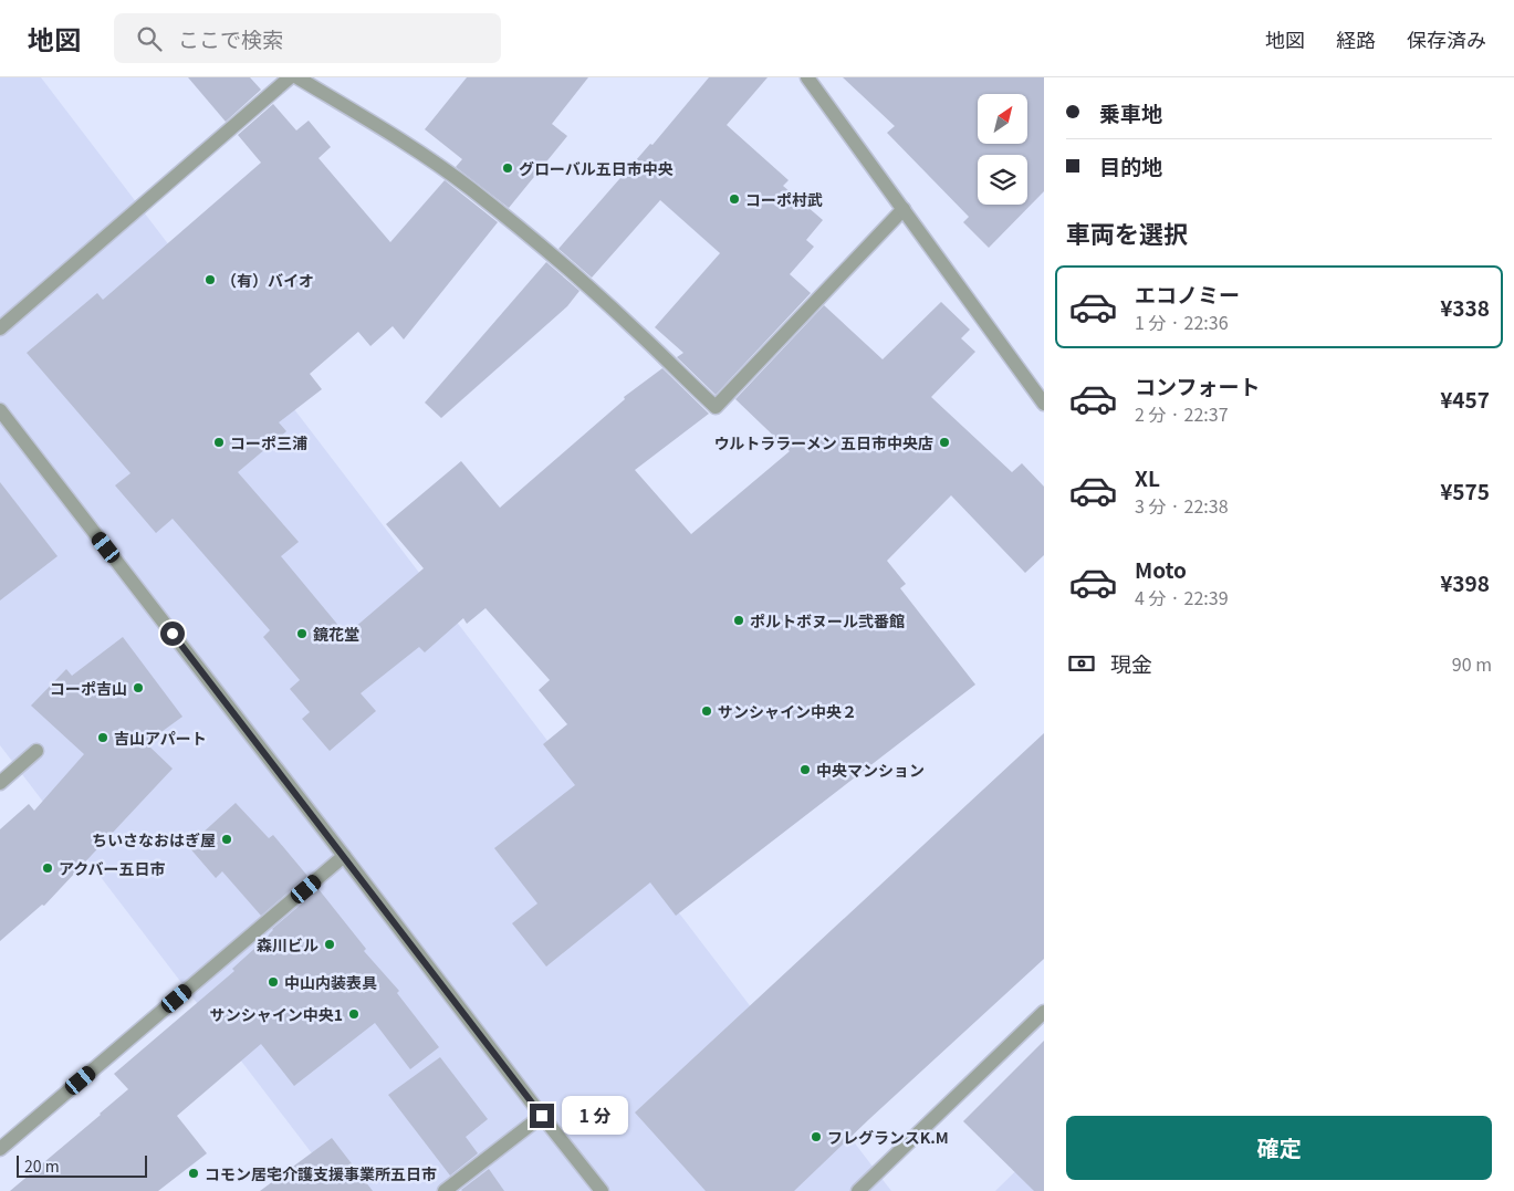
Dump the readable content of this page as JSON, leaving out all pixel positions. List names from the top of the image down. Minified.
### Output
{"places":["グローバル五日市中央","コーポ村武","（有）バイオ","コーポ三浦","ウルトララーメン 五日市中央店","ポルトボヌール弐番館","鏡花堂","コーポ吉山","サンシャイン中央２","吉山アパート","中央マンション","ちいさなおはぎ屋","アクバー五日市","森川ビル","中山内装表具","サンシャイン中央1","フレグランスK.M","コモン居宅介護支援事業所五日市"],"scale_bar":"20 m","north":"top right","page":{"header":"地図","search":"ここで検索","nav":["地図","経路","保存済み"],"banner":["乗車地","目的地"],"heading":"車両を選択","list":[{"name":"エコノミー","note":"1 分 · 22:36","value":"¥338"},{"name":"コンフォート","note":"2 分 · 22:37","value":"¥457"},{"name":"XL","note":"3 分 · 22:38","value":"¥575"},{"name":"Moto","note":"4 分 · 22:39","value":"¥398"}],"pay":["現金","90 m"],"bubble":"1 分","buttons":"確定","scale":"20 m"}}
